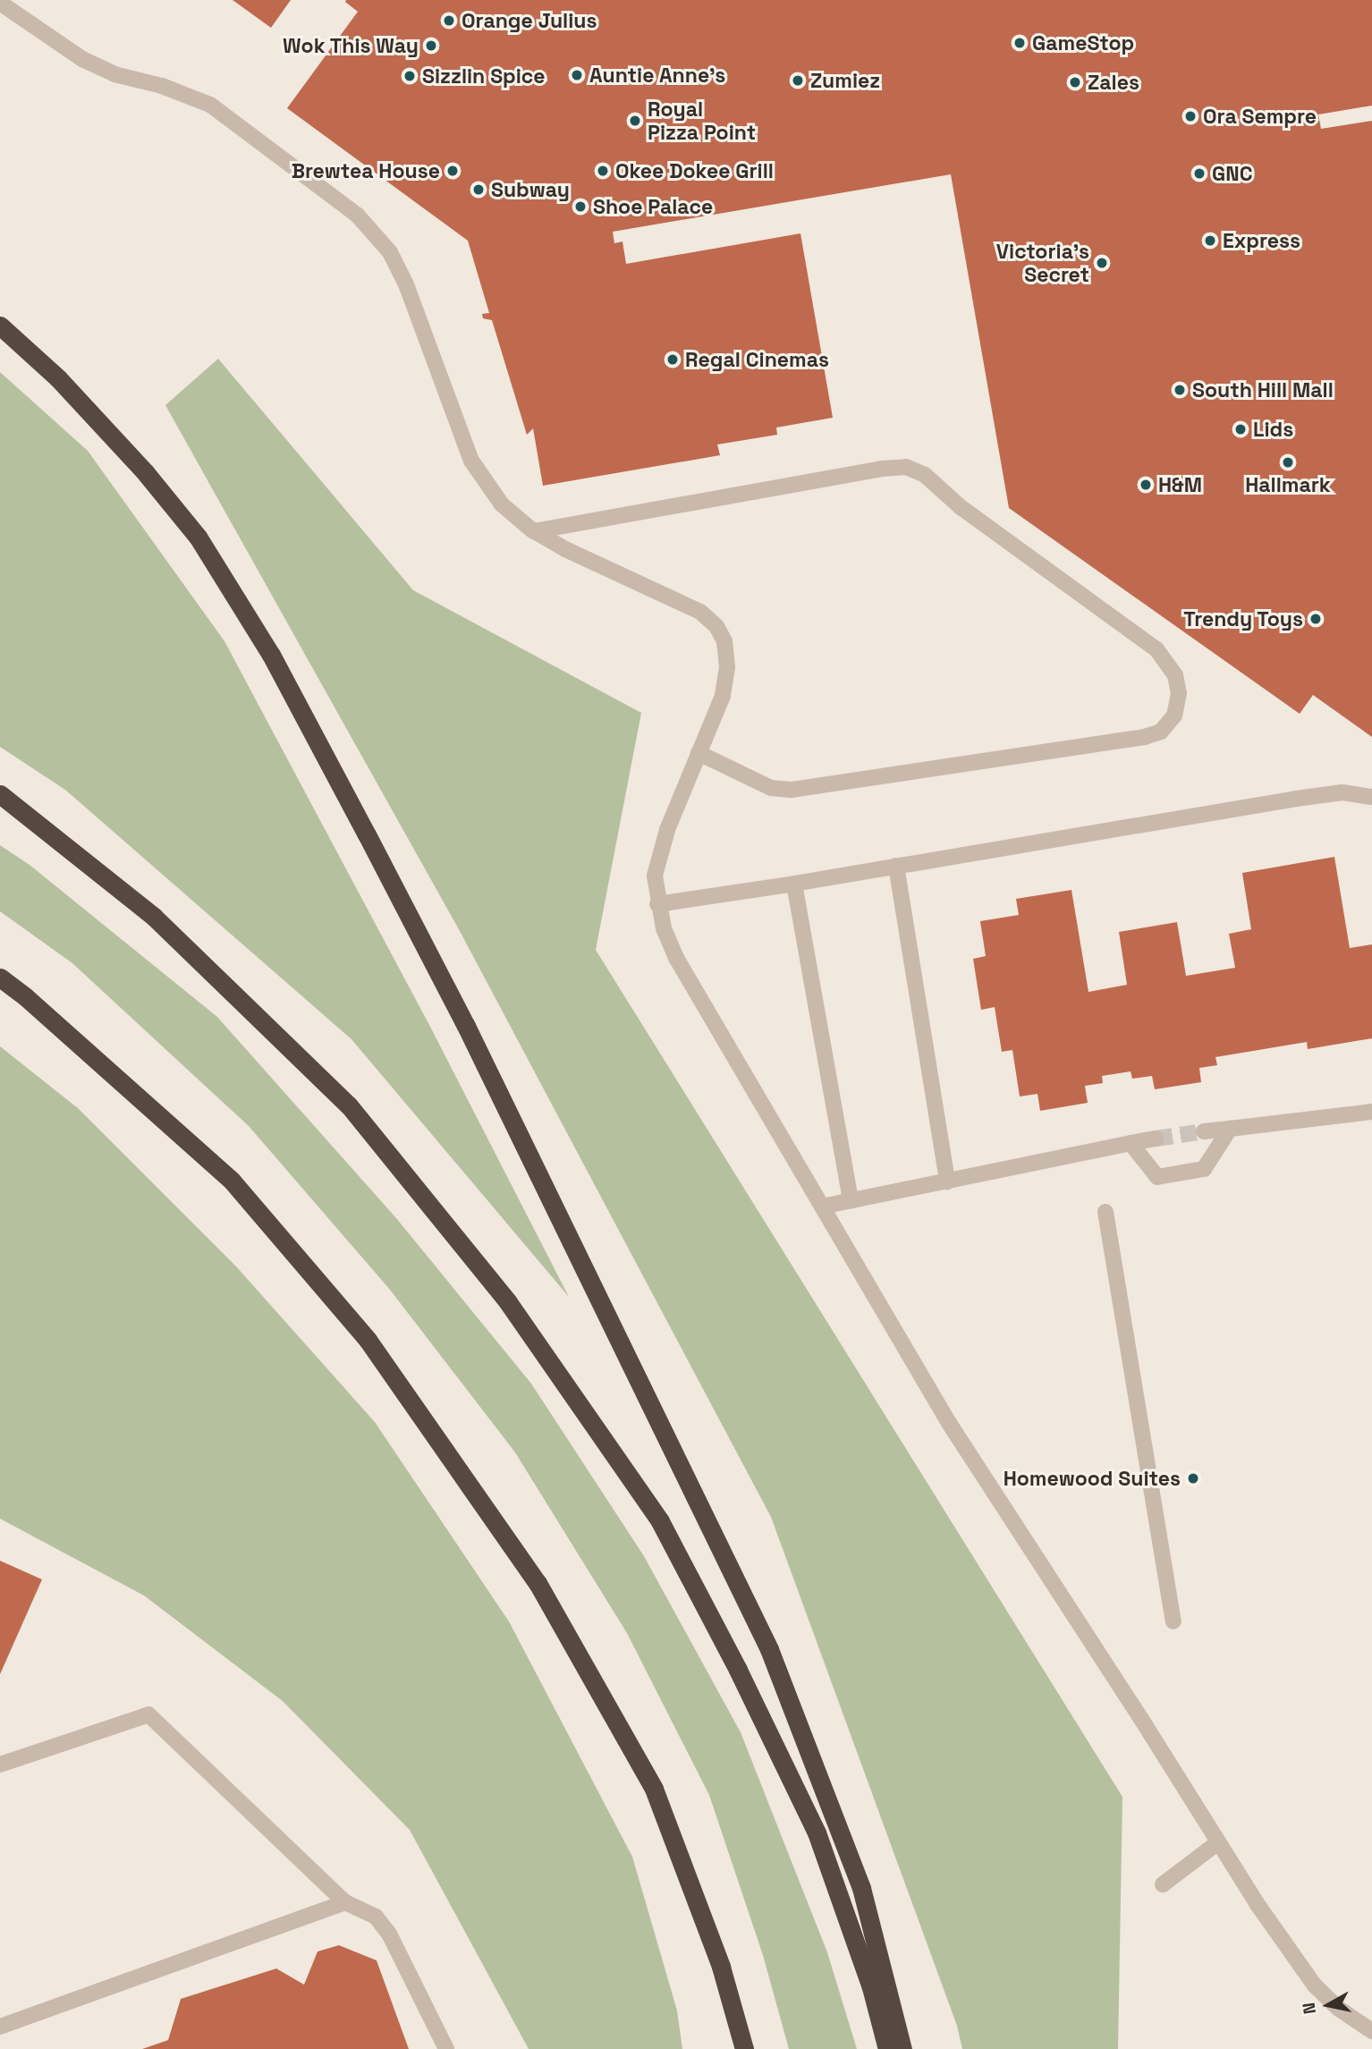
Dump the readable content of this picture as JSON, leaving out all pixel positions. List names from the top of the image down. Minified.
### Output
{"places":["Orange Julius","GameStop","Wok This Way","Auntie Anne's","Sizzlin Spice","Zumiez","Zales","Ora Sempre","Royal Pizza Point","Brewtea House","Okee Dokee Grill","GNC","Subway","Shoe Palace","Express","Victoria's Secret","Regal Cinemas","South Hill Mall","Lids","Hallmark","H&M","Trendy Toys","Homewood Suites"],"north":"left"}
